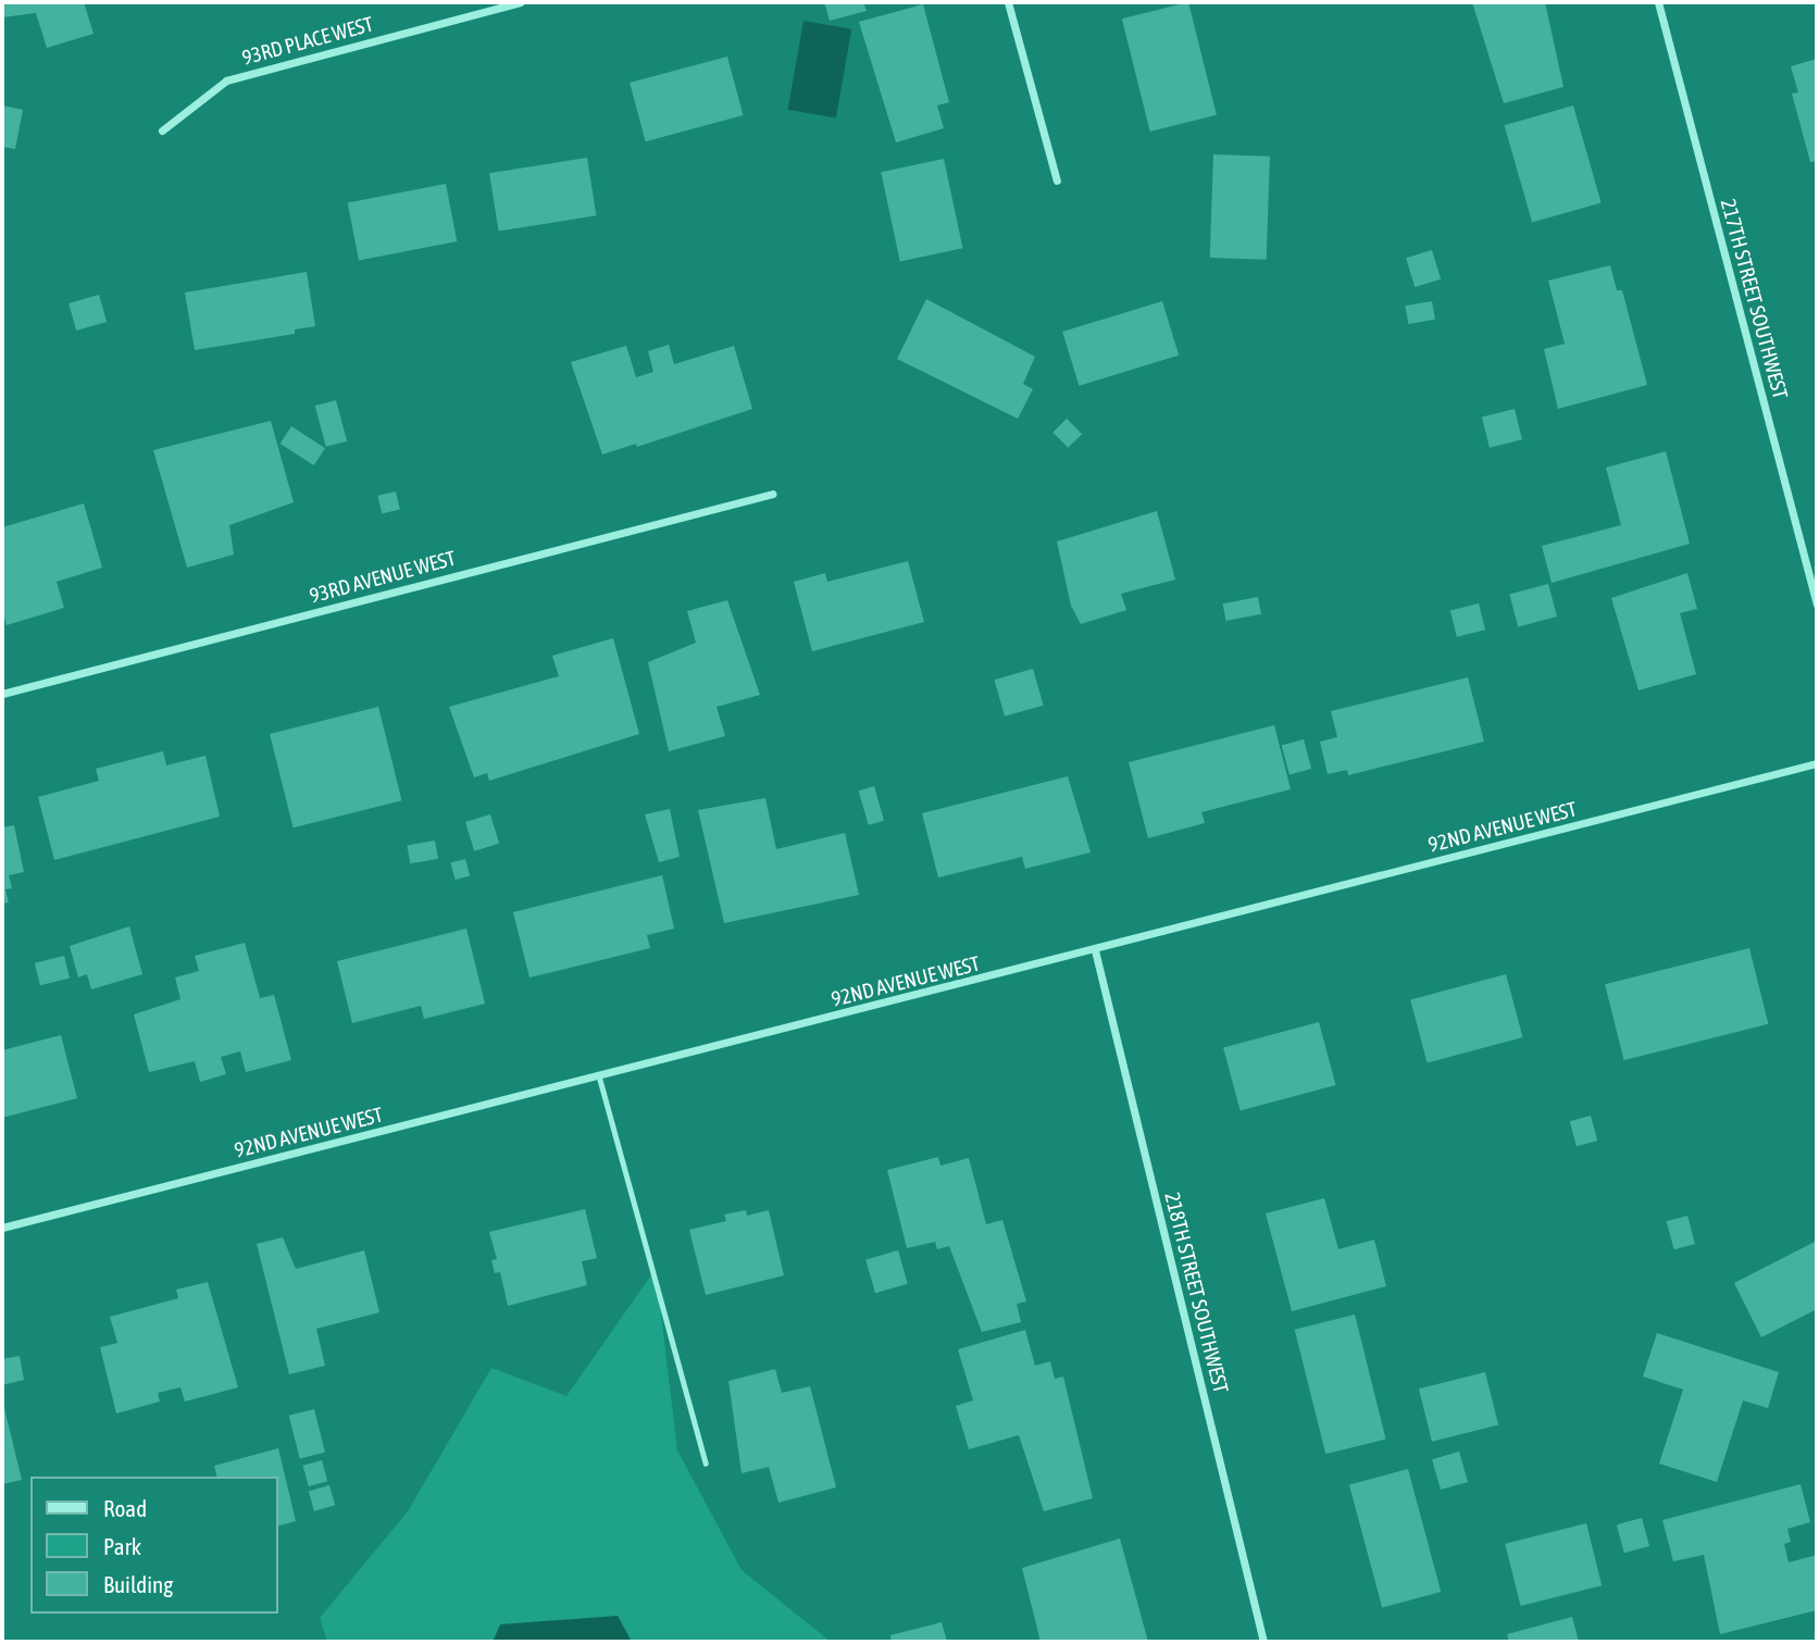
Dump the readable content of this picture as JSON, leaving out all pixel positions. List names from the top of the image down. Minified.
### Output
{"streets":{"street":["93RD PLACE WEST","217TH STREET SOUTHWEST","93RD AVENUE WEST","92ND AVENUE WEST","218TH STREET SOUTHWEST"]},"crossings":[["92ND AVENUE WEST","218TH STREET SOUTHWEST"]],"legend":["Road","Park","Building"]}
